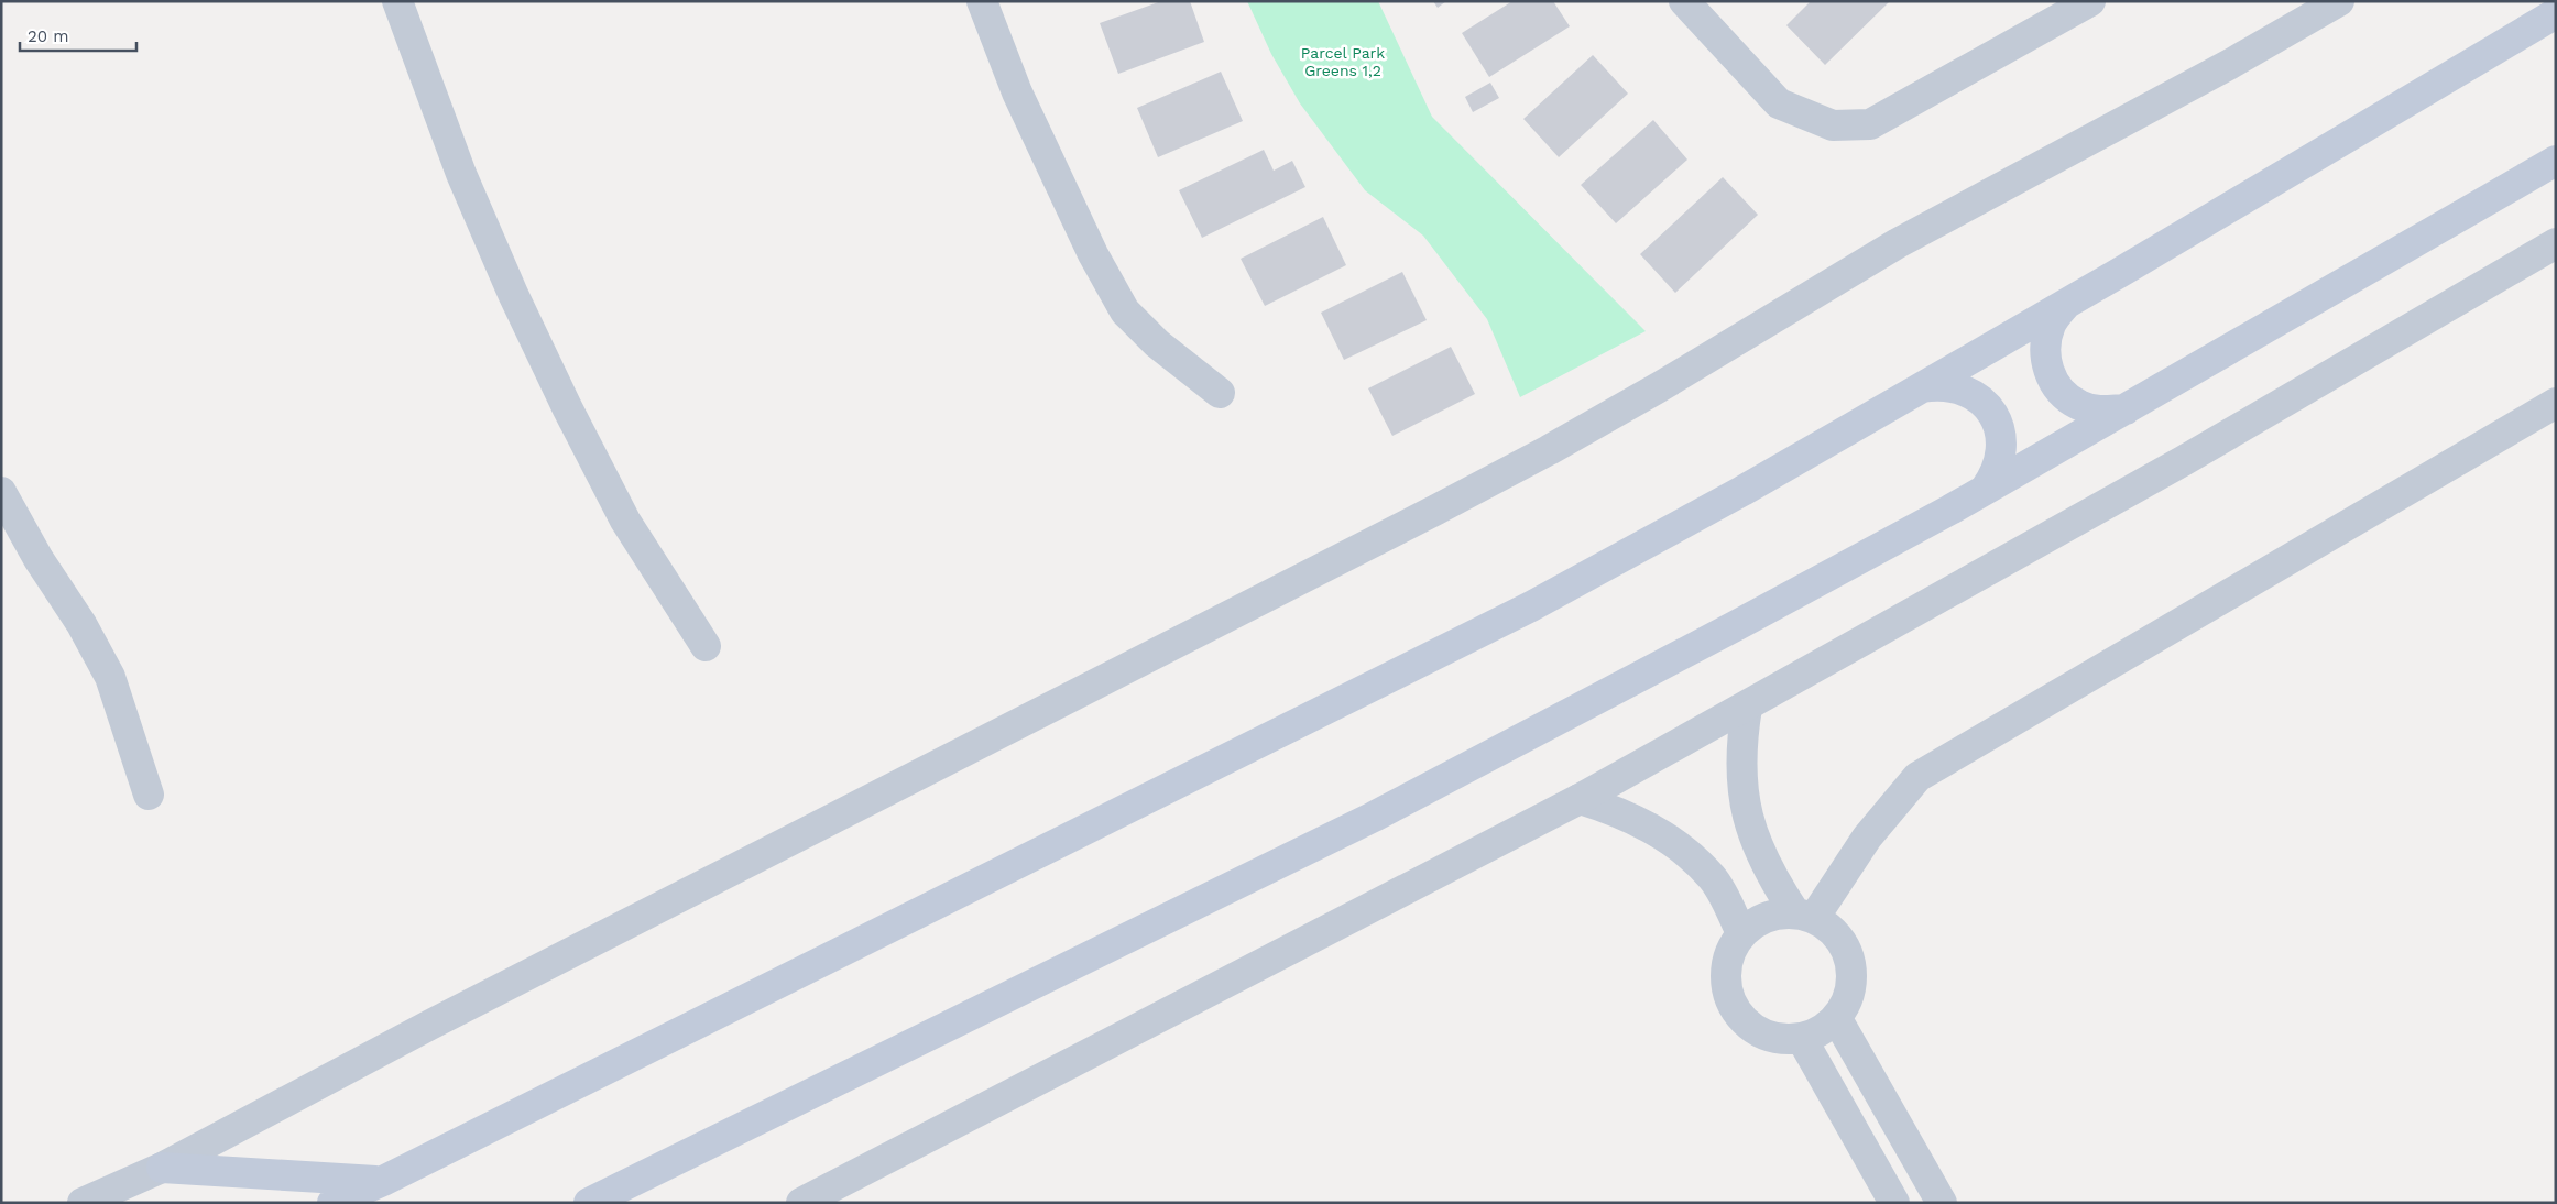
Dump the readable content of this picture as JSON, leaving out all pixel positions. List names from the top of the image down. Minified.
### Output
{"parks":["Parcel Park Greens 1,2"],"scale_bar":"20 m"}
